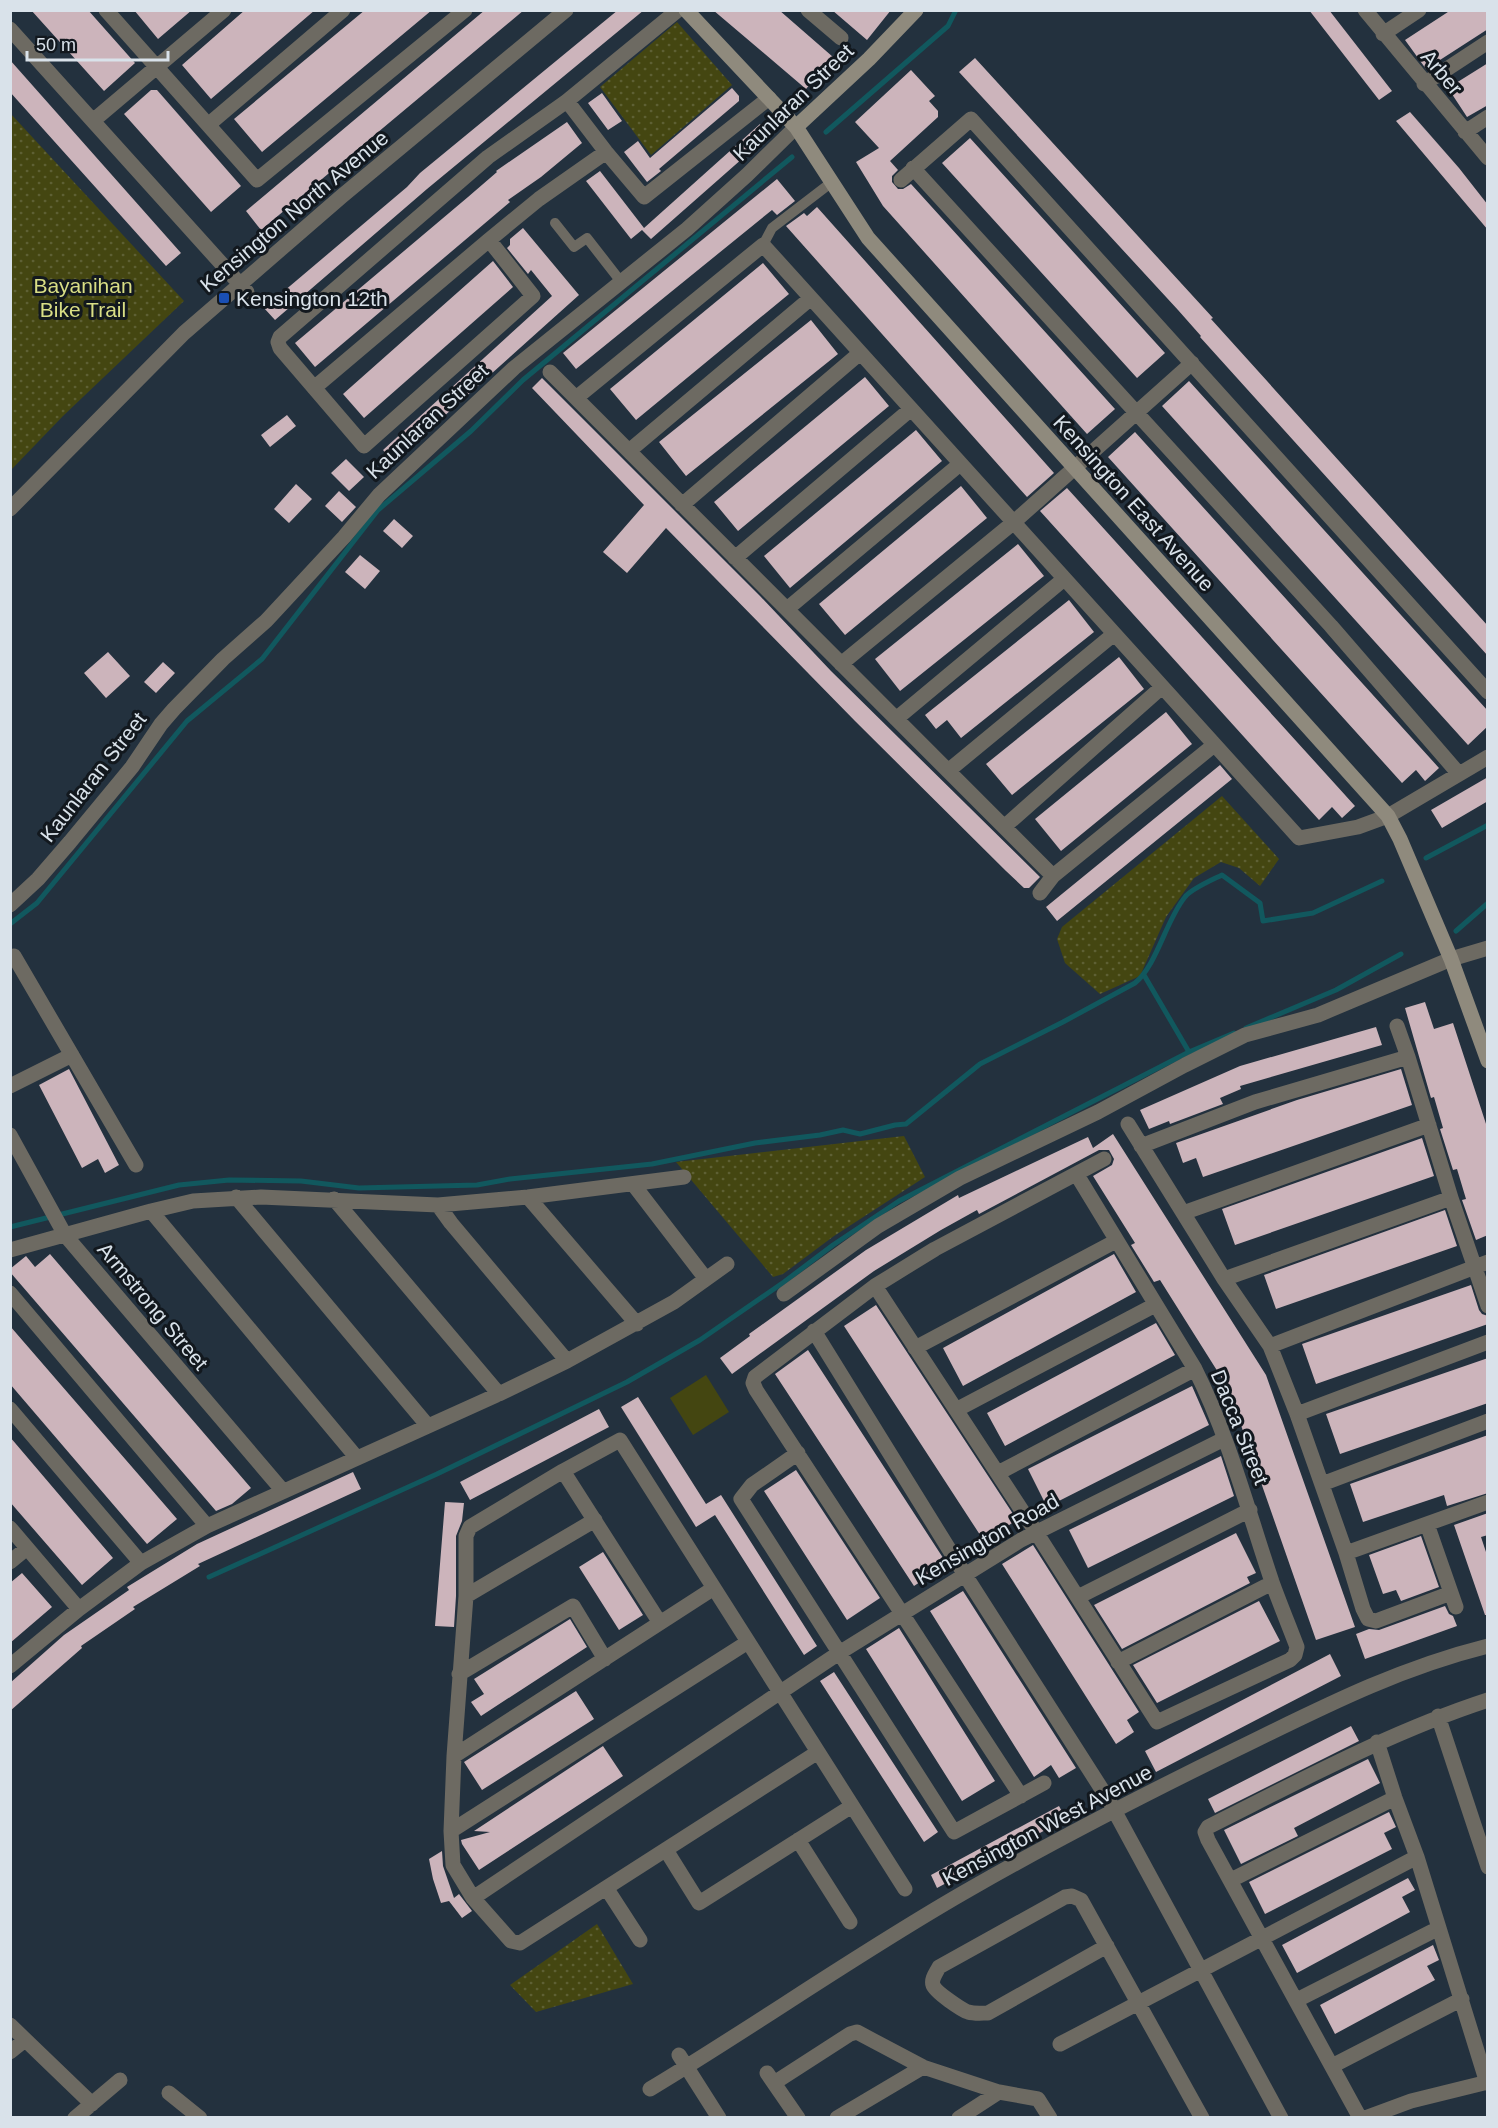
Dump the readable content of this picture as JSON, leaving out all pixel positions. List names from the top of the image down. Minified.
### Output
{"streets":{"street":["Arber","Kaunlaran Street","Kensington North Avenue","Kensington East Avenue","Armstrong Street","Dacca Street","Kensington Road","Kensington West Avenue"]},"crossings":[["Kaunlaran Street","Kensington East Avenue"],["Dacca Street","Kensington Road"]],"parks":["Bayanihan Bike Trail"],"places":{"transit":["Kensington 12th"]},"scale_bar":"50 m"}
